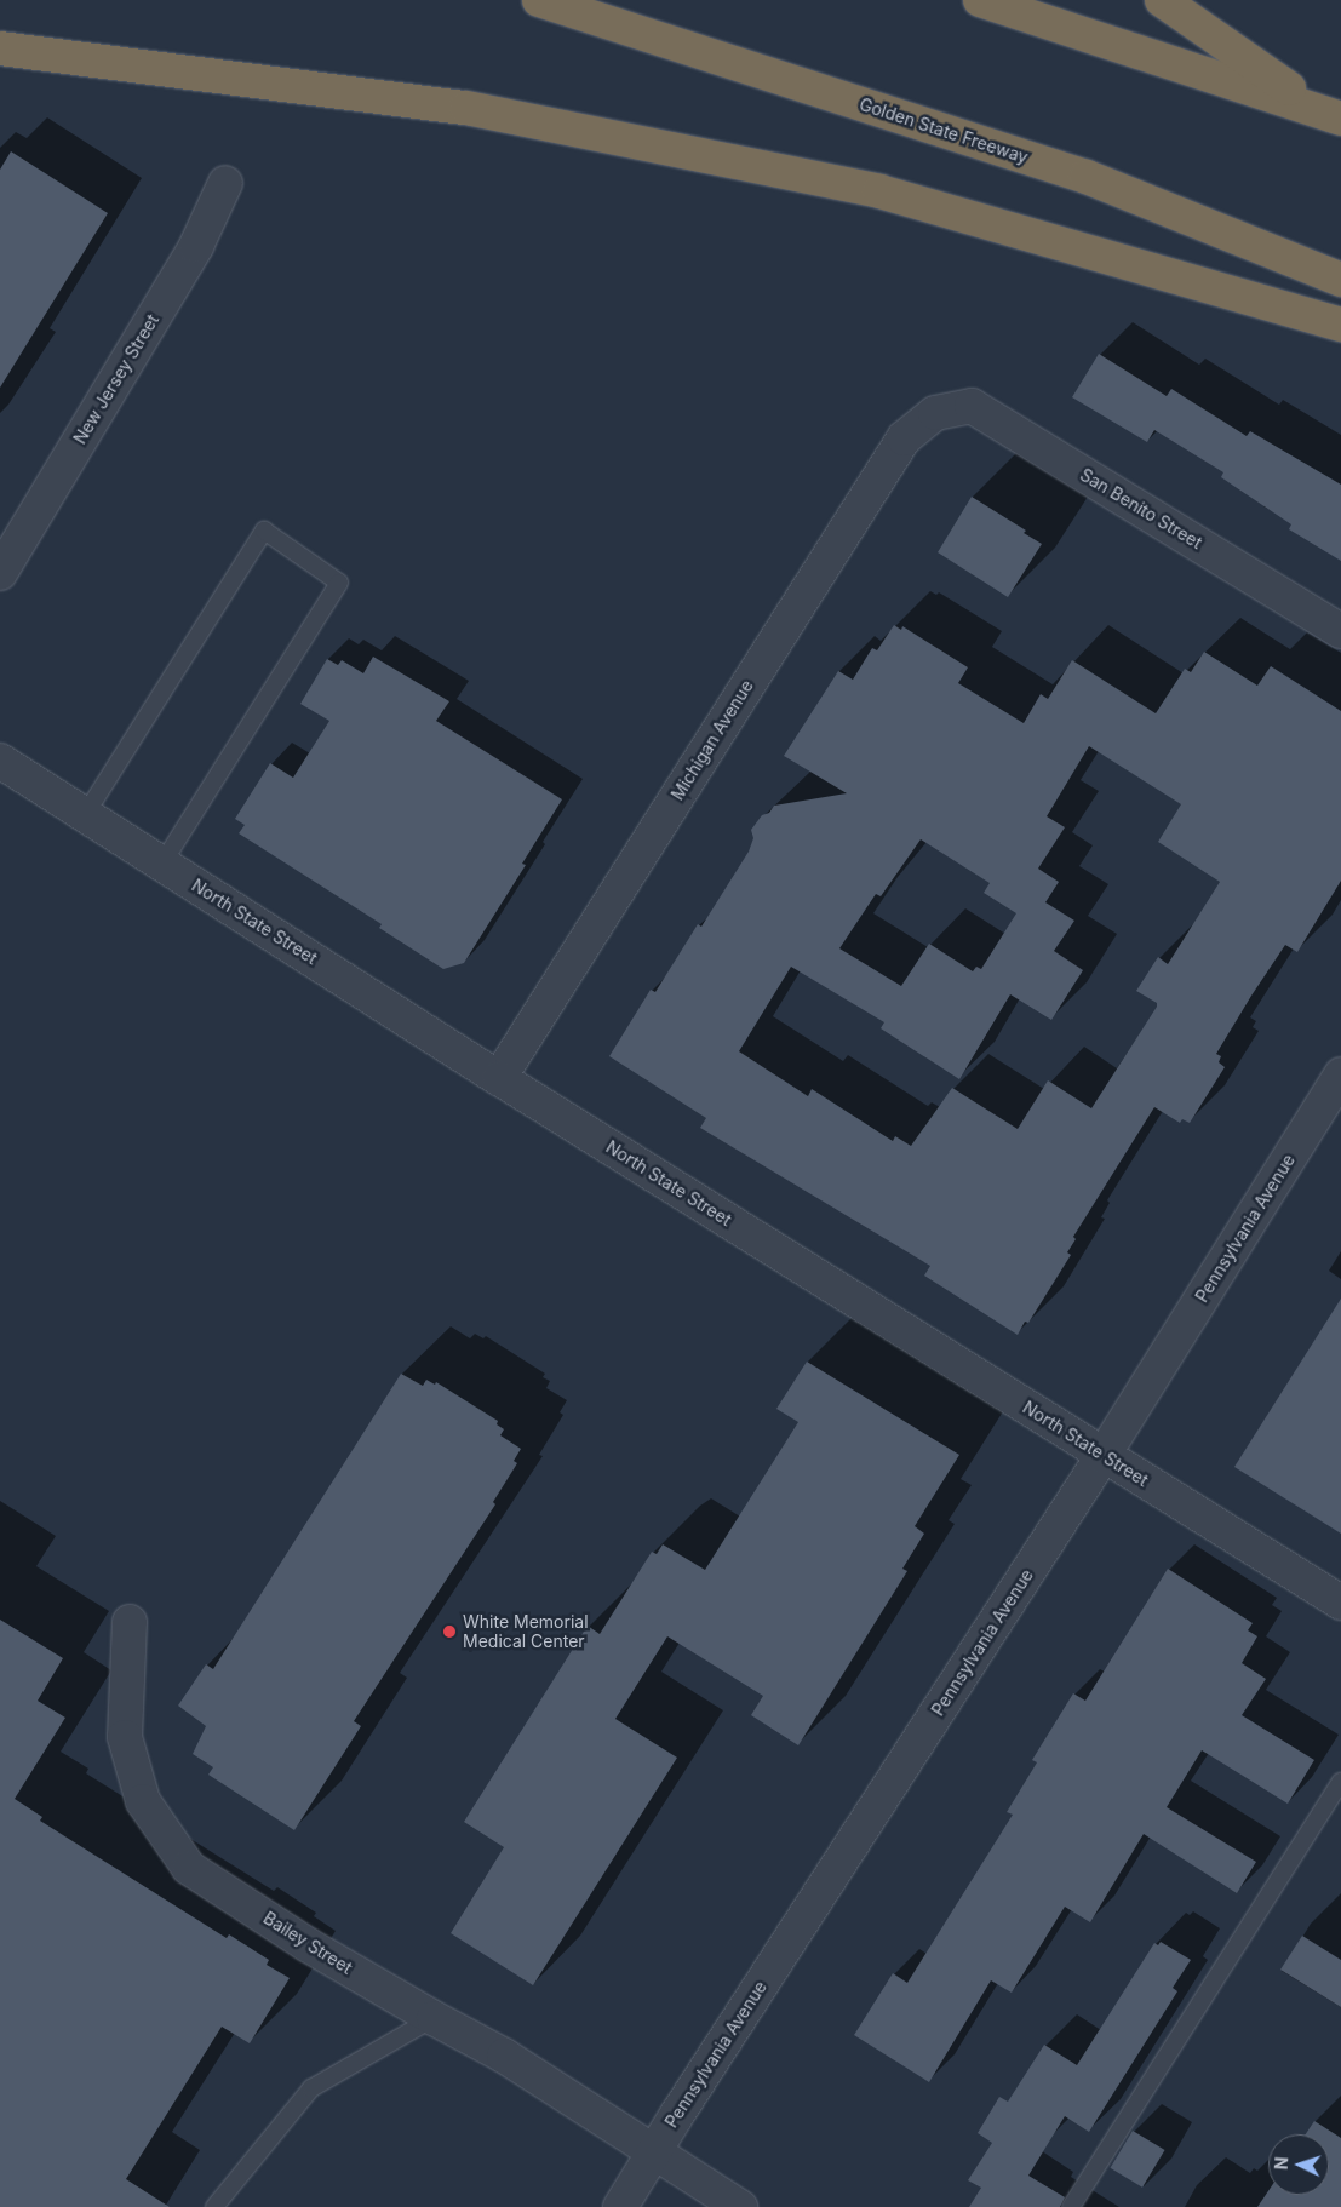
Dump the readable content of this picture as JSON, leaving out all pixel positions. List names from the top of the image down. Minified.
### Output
{"streets":{"highway":["Golden State Freeway"],"street":["New Jersey Street","San Benito Street","Michigan Avenue","North State Street","Pennsylvania Avenue","Bailey Street"]},"crossings":[["San Benito Street","Michigan Avenue"],["Michigan Avenue","North State Street"],["North State Street","Pennsylvania Avenue"],["Pennsylvania Avenue","Bailey Street"]],"places":["White Memorial Medical Center"],"north":"left"}
